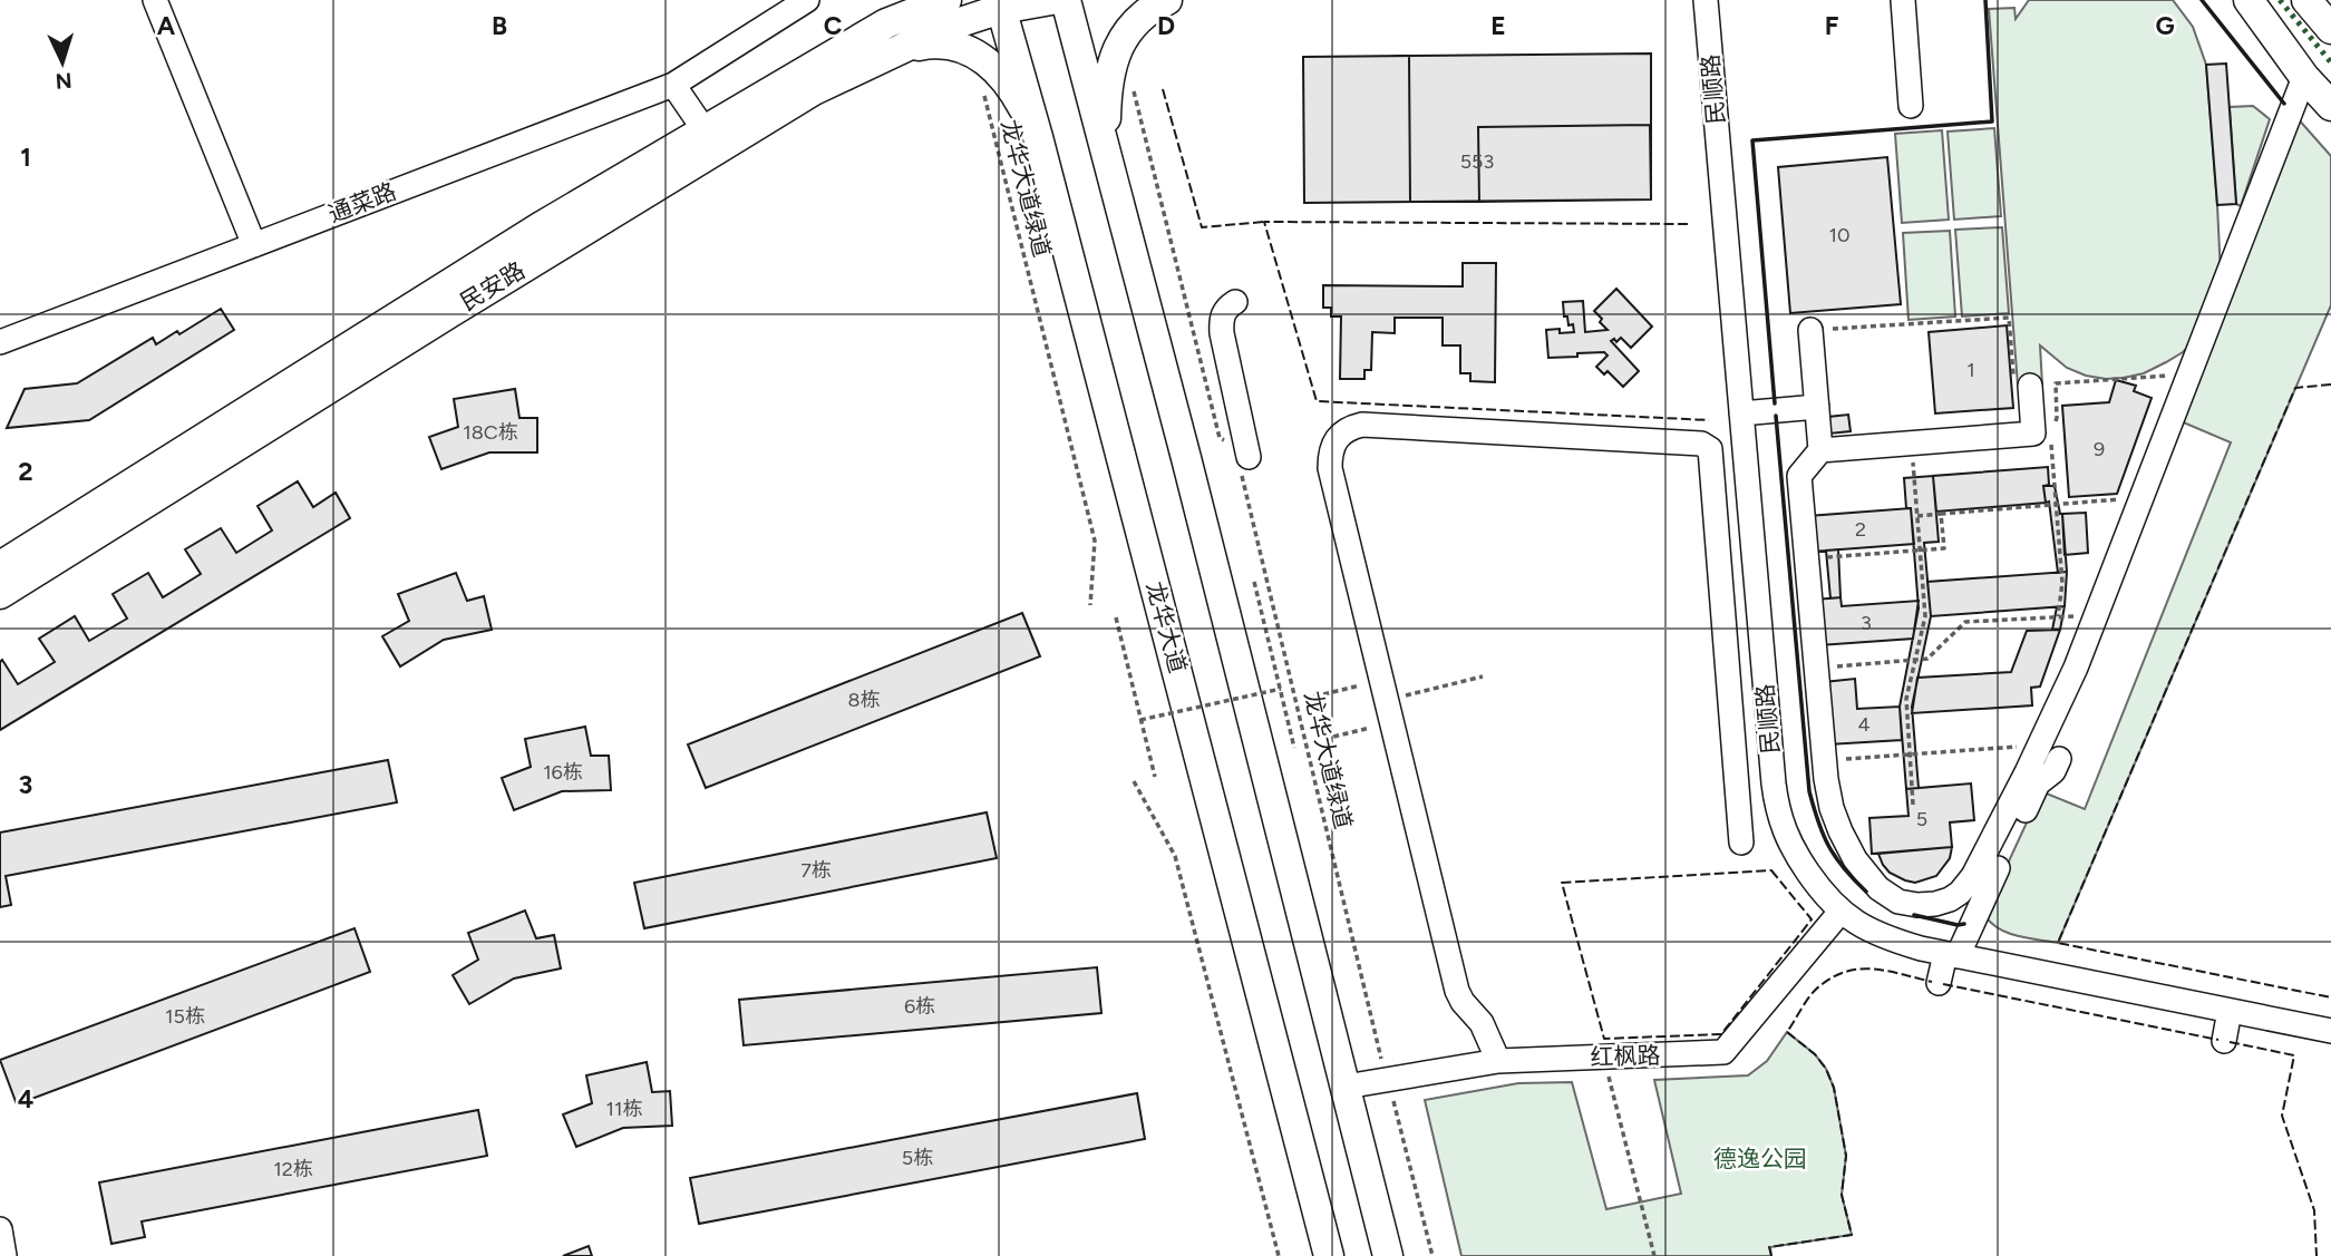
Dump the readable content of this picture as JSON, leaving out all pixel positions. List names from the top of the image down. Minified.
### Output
{"streets":{"main road":["民安路","龙华大道"],"street":["民顺路","通菜路","红枫路"],"path":["龙华大道绿道"]},"crossings":[["民顺路","红枫路"],["民安路","龙华大道"]],"parks":["德逸公园"],"house_numbers":["553","10","1","18C栋","9","2","3","8栋","4","16栋","5","7栋","6栋","15栋","11栋","5栋","12栋"],"north":"bottom","grid":{"columns":["A","B","C","D","E","F","G"],"rows":["1","2","3","4"]}}
